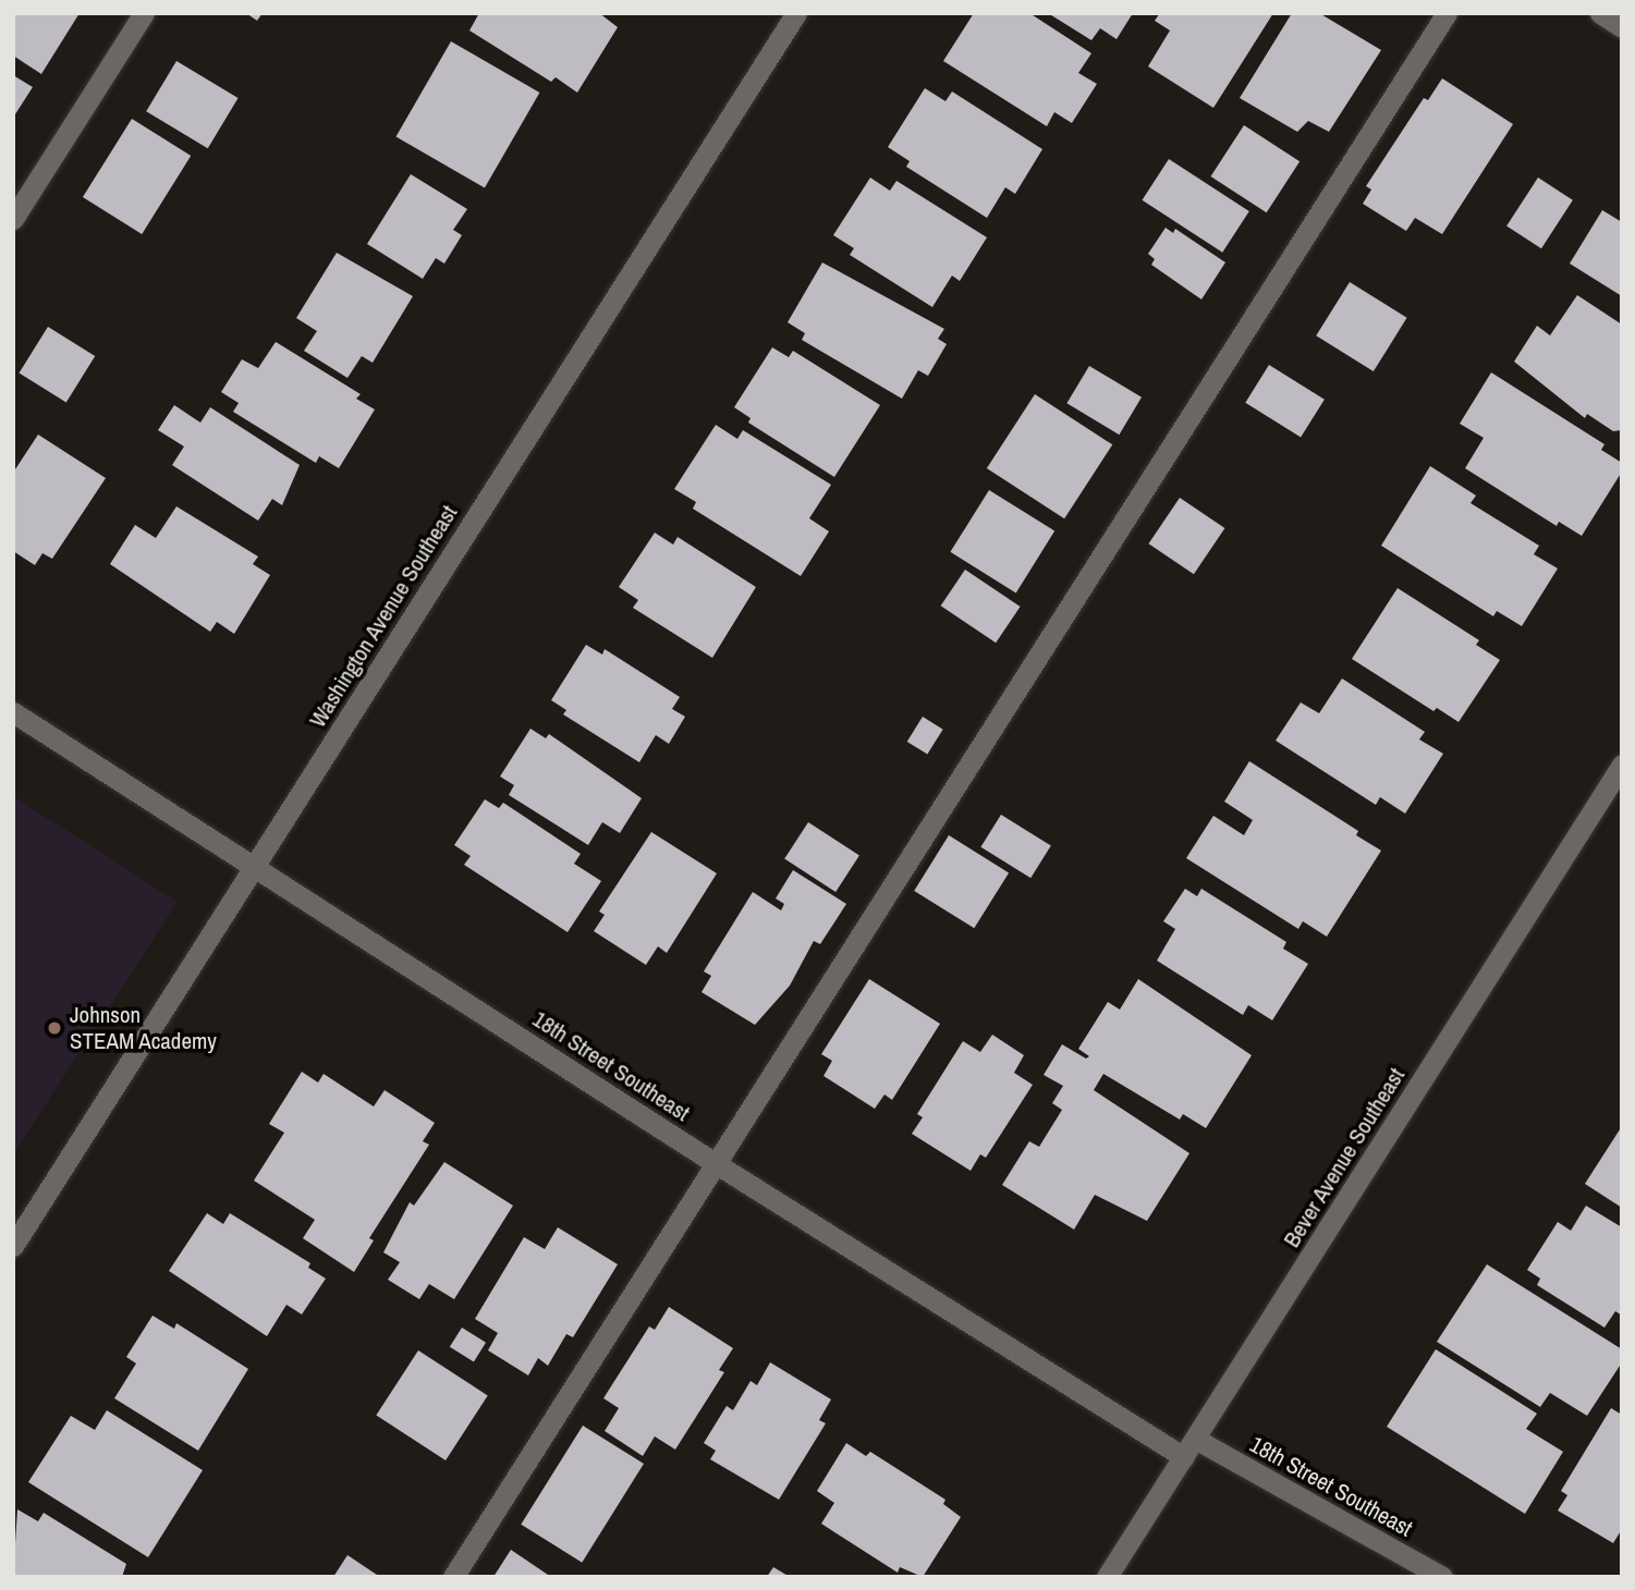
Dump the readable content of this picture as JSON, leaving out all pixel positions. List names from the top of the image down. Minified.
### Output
{"streets":{"street":["Washington Avenue Southeast","18th Street Southeast","Bever Avenue Southeast"]},"crossings":[["Washington Avenue Southeast","18th Street Southeast"],["18th Street Southeast","Bever Avenue Southeast"]],"places":["Johnson STEAM Academy"]}
